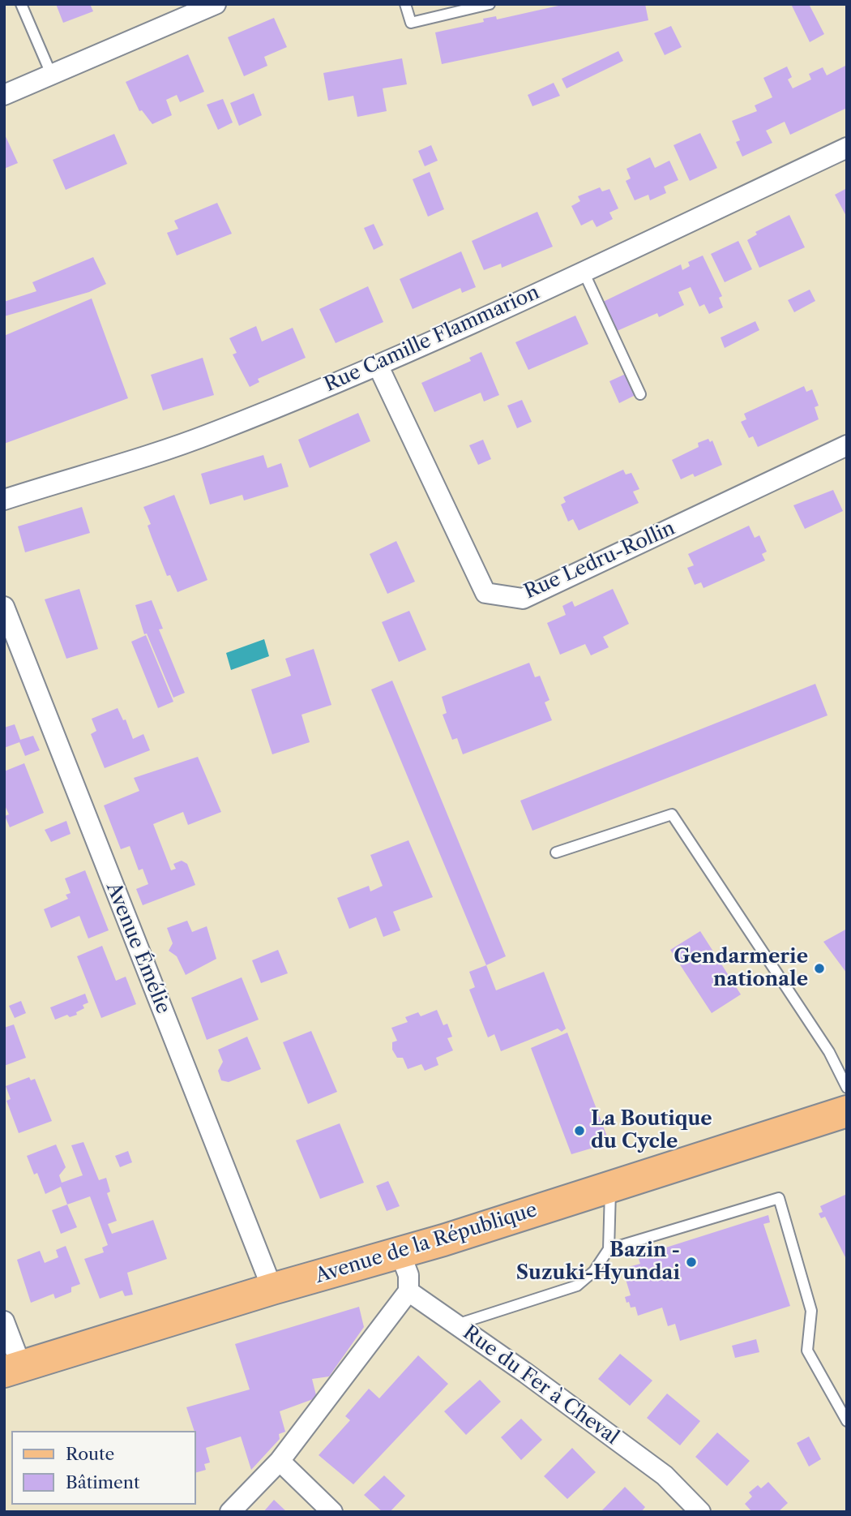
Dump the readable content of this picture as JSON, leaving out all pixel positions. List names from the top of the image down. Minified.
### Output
{"streets":{"main road":["Avenue de la République"],"street":["Rue Camille Flammarion","Rue Ledru-Rollin","Avenue Émélie","Rue du Fer à Cheval"]},"crossings":[["Rue Camille Flammarion","Rue Ledru-Rollin"],["Avenue Émélie","Avenue de la République"]],"places":["Gendarmerie nationale","La Boutique du Cycle","Bazin - Suzuki-Hyundai"],"legend":["Route","Bâtiment"]}
